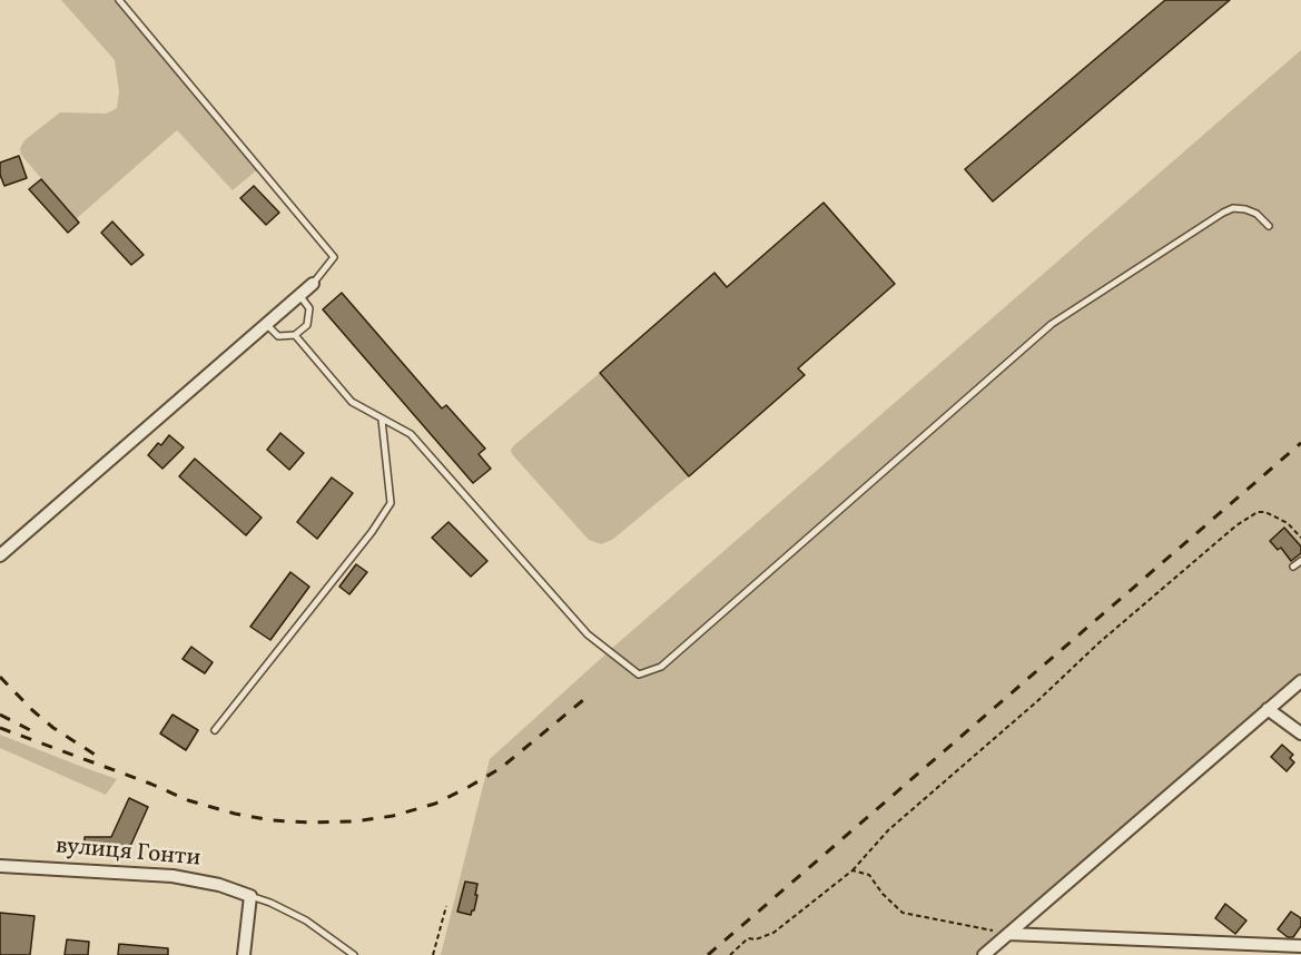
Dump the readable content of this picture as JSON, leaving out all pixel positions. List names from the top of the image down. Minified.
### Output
{"streets":{"street":["вулиця Гонти"]}}
